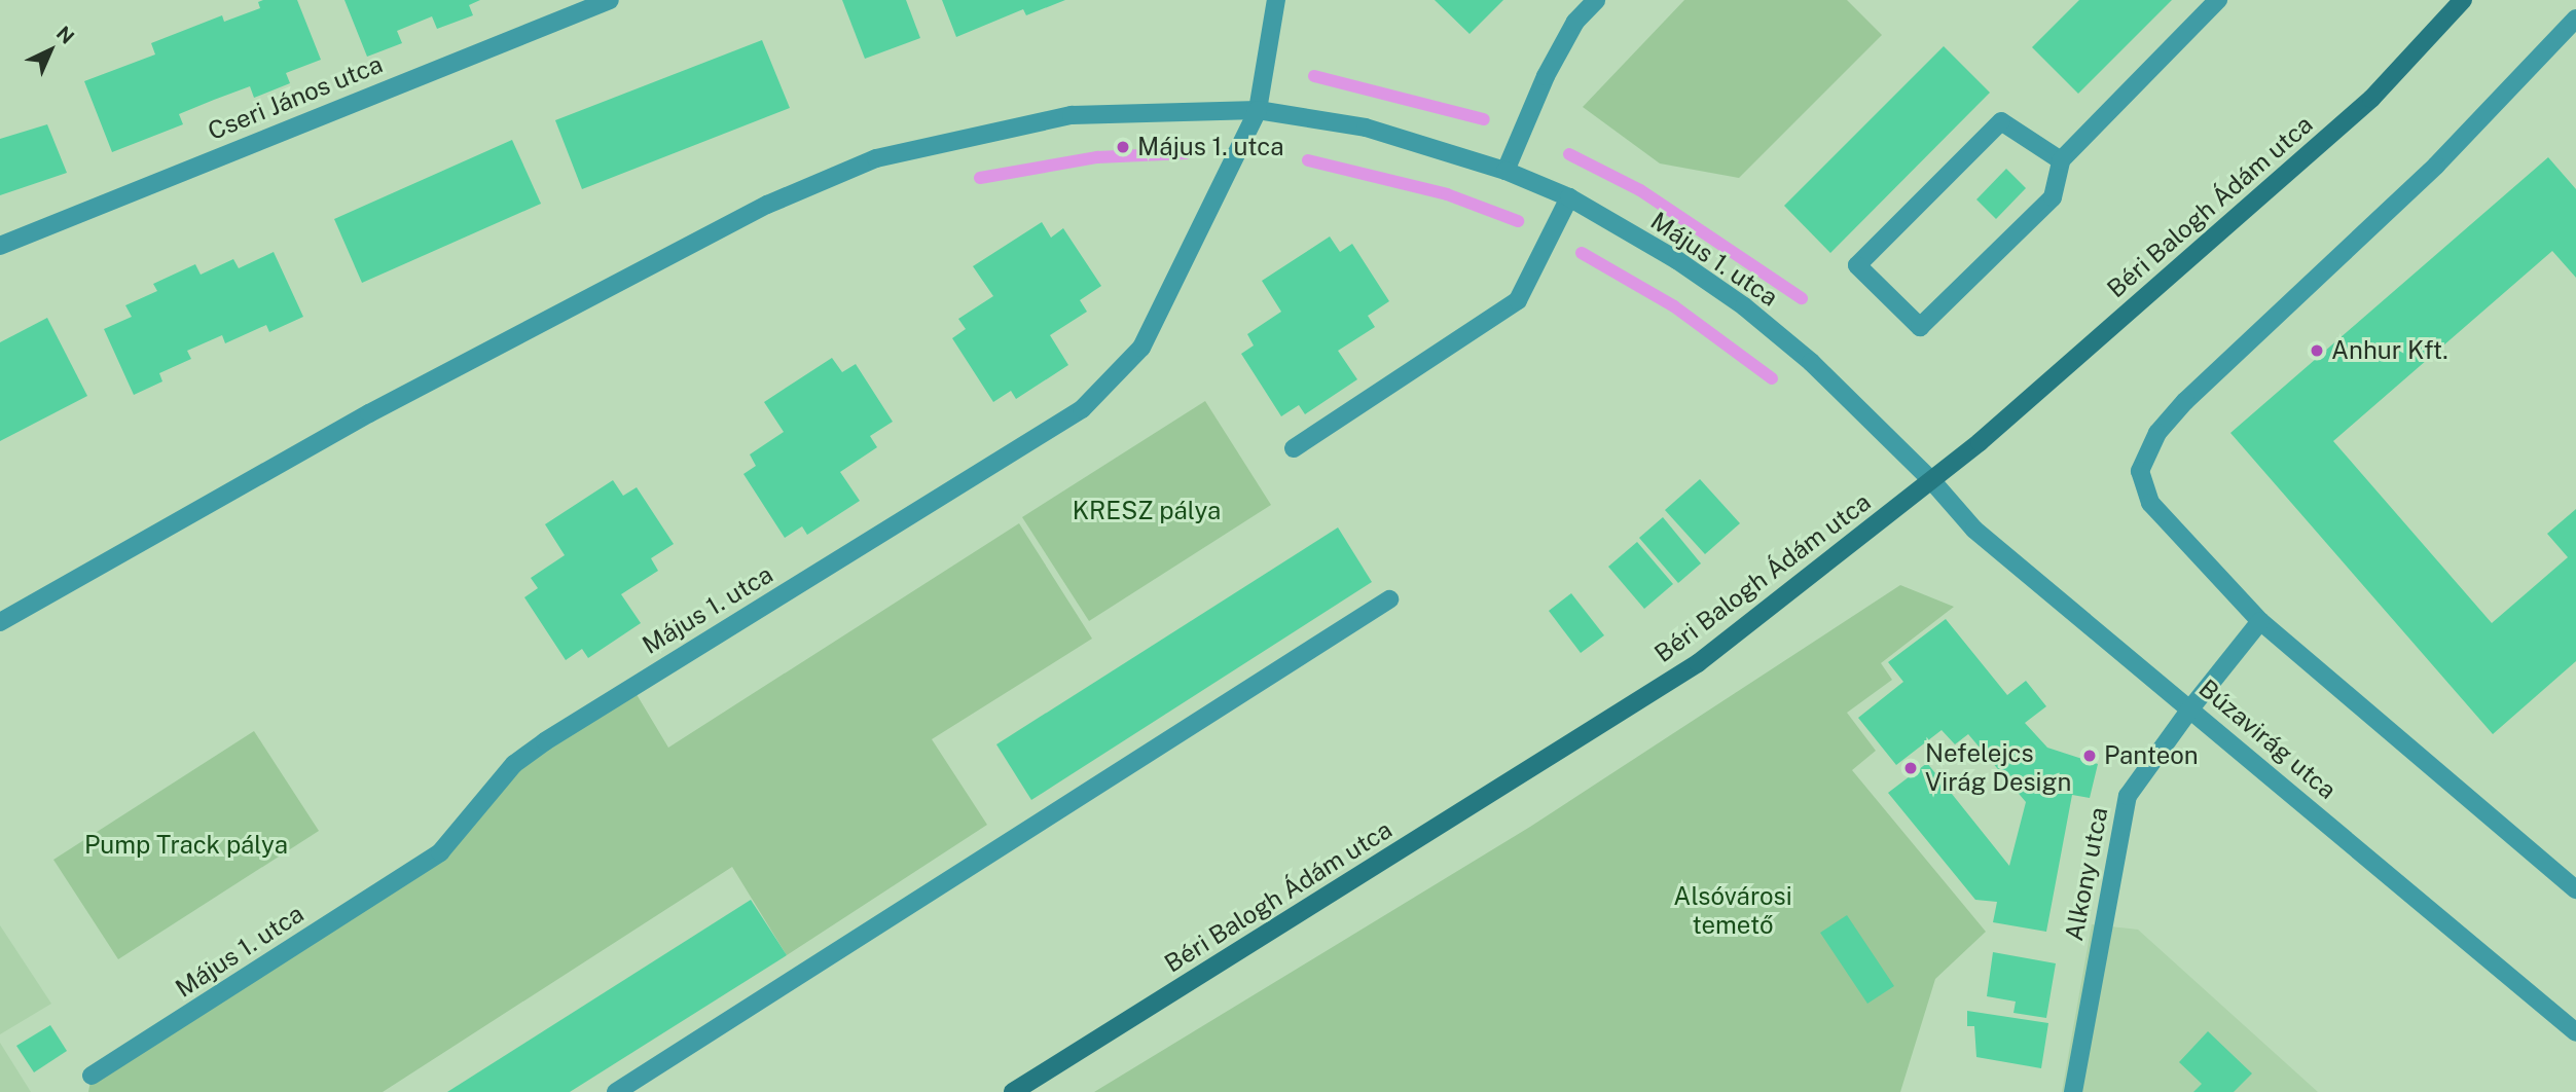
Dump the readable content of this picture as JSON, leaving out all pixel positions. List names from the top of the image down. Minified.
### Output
{"streets":{"street":["Cseri János utca","Béri Balogh Ádám utca","Május 1. utca","Búzavirág utca","Alkony utca"]},"crossings":[["Béri Balogh Ádám utca","Május 1. utca"],["Béri Balogh Ádám utca","Búzavirág utca"],["Május 1. utca","Búzavirág utca"],["Búzavirág utca","Alkony utca"]],"parks":["KRESZ pálya","Pump Track pálya","Alsóvárosi temető"],"places":["Május 1. utca","Anhur Kft.","Panteon","Nefelejcs Virág Design"],"north":"top right"}
